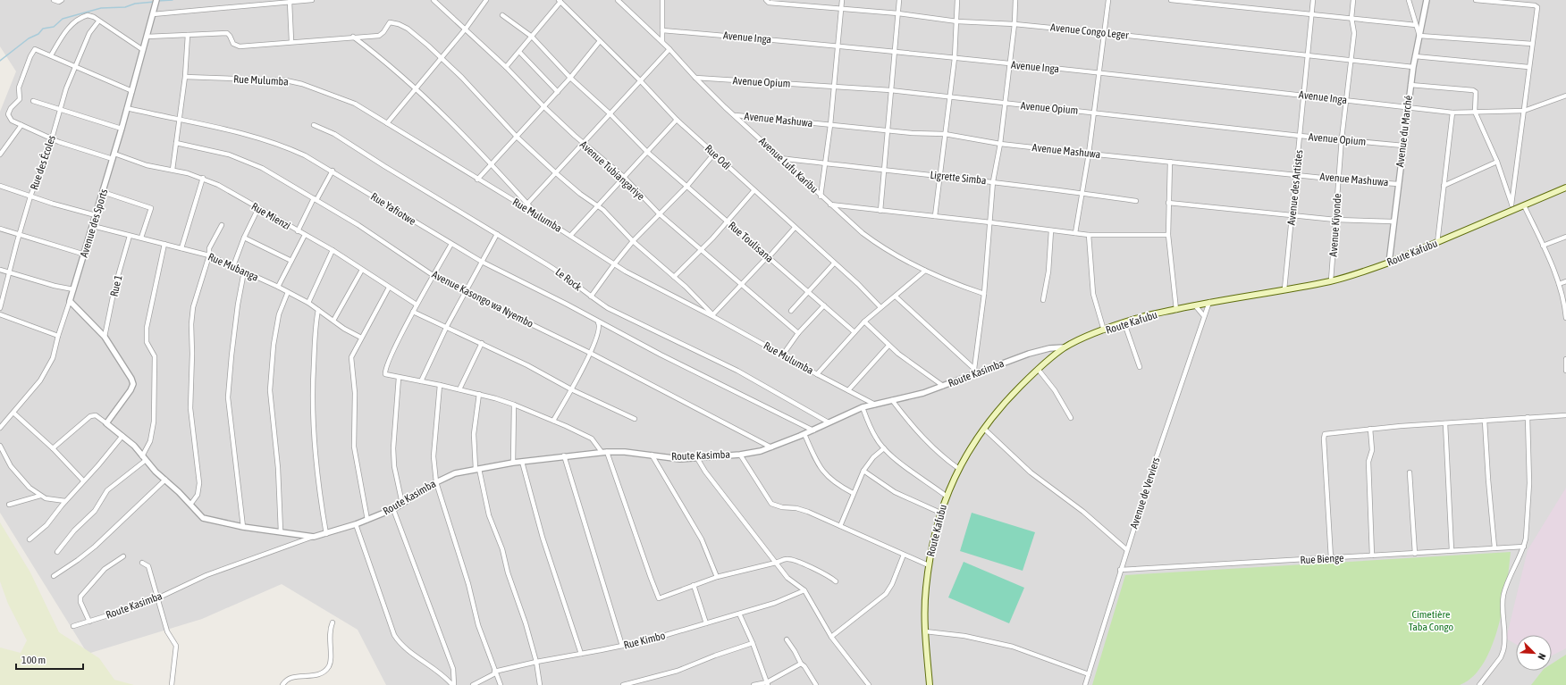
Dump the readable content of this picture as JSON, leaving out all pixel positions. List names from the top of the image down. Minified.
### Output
{"streets":{"main road":["Route Kafubu"],"street":["Avenue Congo Leger","Avenue Inga","Rue Mulumba","Avenue Opium","Avenue Mashuwa","Avenue du Marché","Rue Odi","Rue des Écoles","Avenue Lufu Karibu","Avenue Tubiangariye","Ligrette Simba","Avenue des Artistes","Rue Yafiotwe","Rue Mienzi","Avenue des Sports","Avenue Kiyonde","Rue Toulisana","Rue Mubanga","Le Rock","Rue 1","Avenue Kasongo wa Nyembo","Route Kasimba","Avenue de Verviers","Rue Bienge","Rue Kimbo"]},"crossings":[["Avenue Congo Leger","Avenue du Marché"],["Avenue Congo Leger","Avenue des Artistes"],["Avenue Congo Leger","Avenue Kiyonde"],["Avenue Inga","Avenue du Marché"],["Avenue Inga","Avenue des Artistes"],["Avenue Inga","Avenue Kiyonde"],["Rue Mulumba","Route Kasimba"],["Avenue Opium","Avenue du Marché"],["Avenue Opium","Avenue Lufu Karibu"],["Avenue Opium","Avenue des Artistes"],["Avenue Opium","Avenue Kiyonde"],["Avenue Mashuwa","Avenue du Marché"],["Avenue Mashuwa","Avenue Lufu Karibu"],["Avenue Mashuwa","Avenue des Artistes"],["Avenue Mashuwa","Avenue Kiyonde"],["Avenue du Marché","Route Kafubu"],["Rue des Écoles","Rue Mienzi"],["Avenue Lufu Karibu","Ligrette Simba"],["Avenue des Artistes","Route Kafubu"],["Rue Yafiotwe","Avenue des Sports"],["Rue Yafiotwe","Route Kasimba"],["Rue Mienzi","Avenue des Sports"],["Avenue des Sports","Rue Mubanga"],["Avenue Kiyonde","Route Kafubu"],["Route Kafubu","Route Kasimba"],["Route Kafubu","Avenue de Verviers"],["Rue Mubanga","Rue 1"],["Le Rock","Route Kasimba"],["Avenue Kasongo wa Nyembo","Route Kasimba"],["Avenue de Verviers","Rue Bienge"]],"parks":["Cimetière Taba Congo"],"scale_bar":"100 m","north":"bottom right"}
